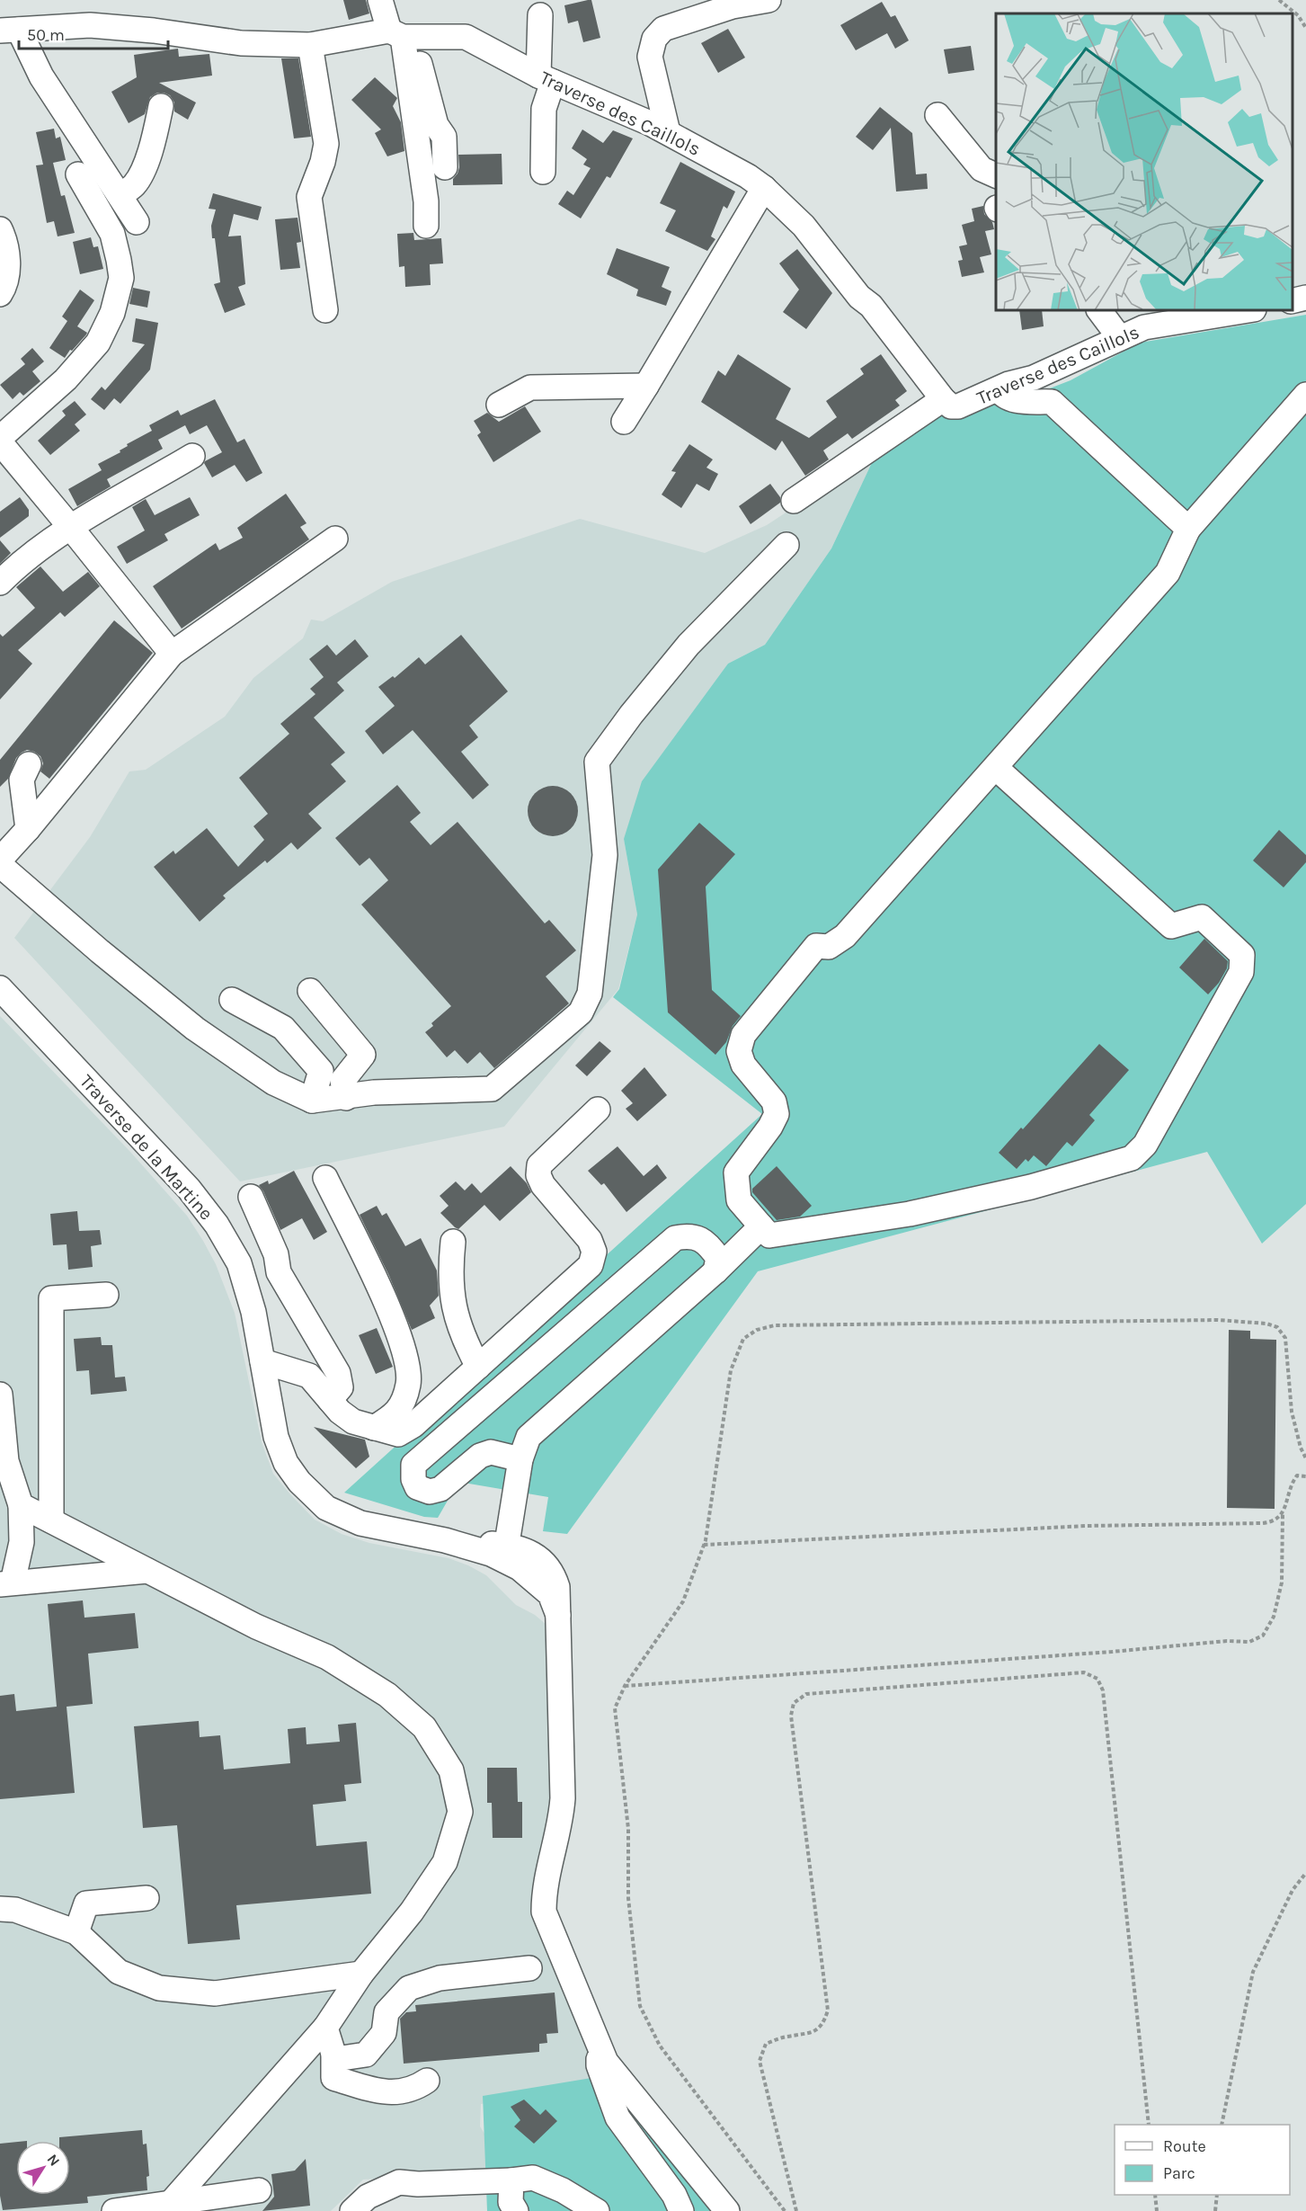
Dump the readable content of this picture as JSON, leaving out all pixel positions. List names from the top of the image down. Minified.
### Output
{"streets":{"street":["Traverse des Caillols","Traverse de la Martine"]},"legend":["Route","Parc"],"scale_bar":"50 m","north":"top right"}
